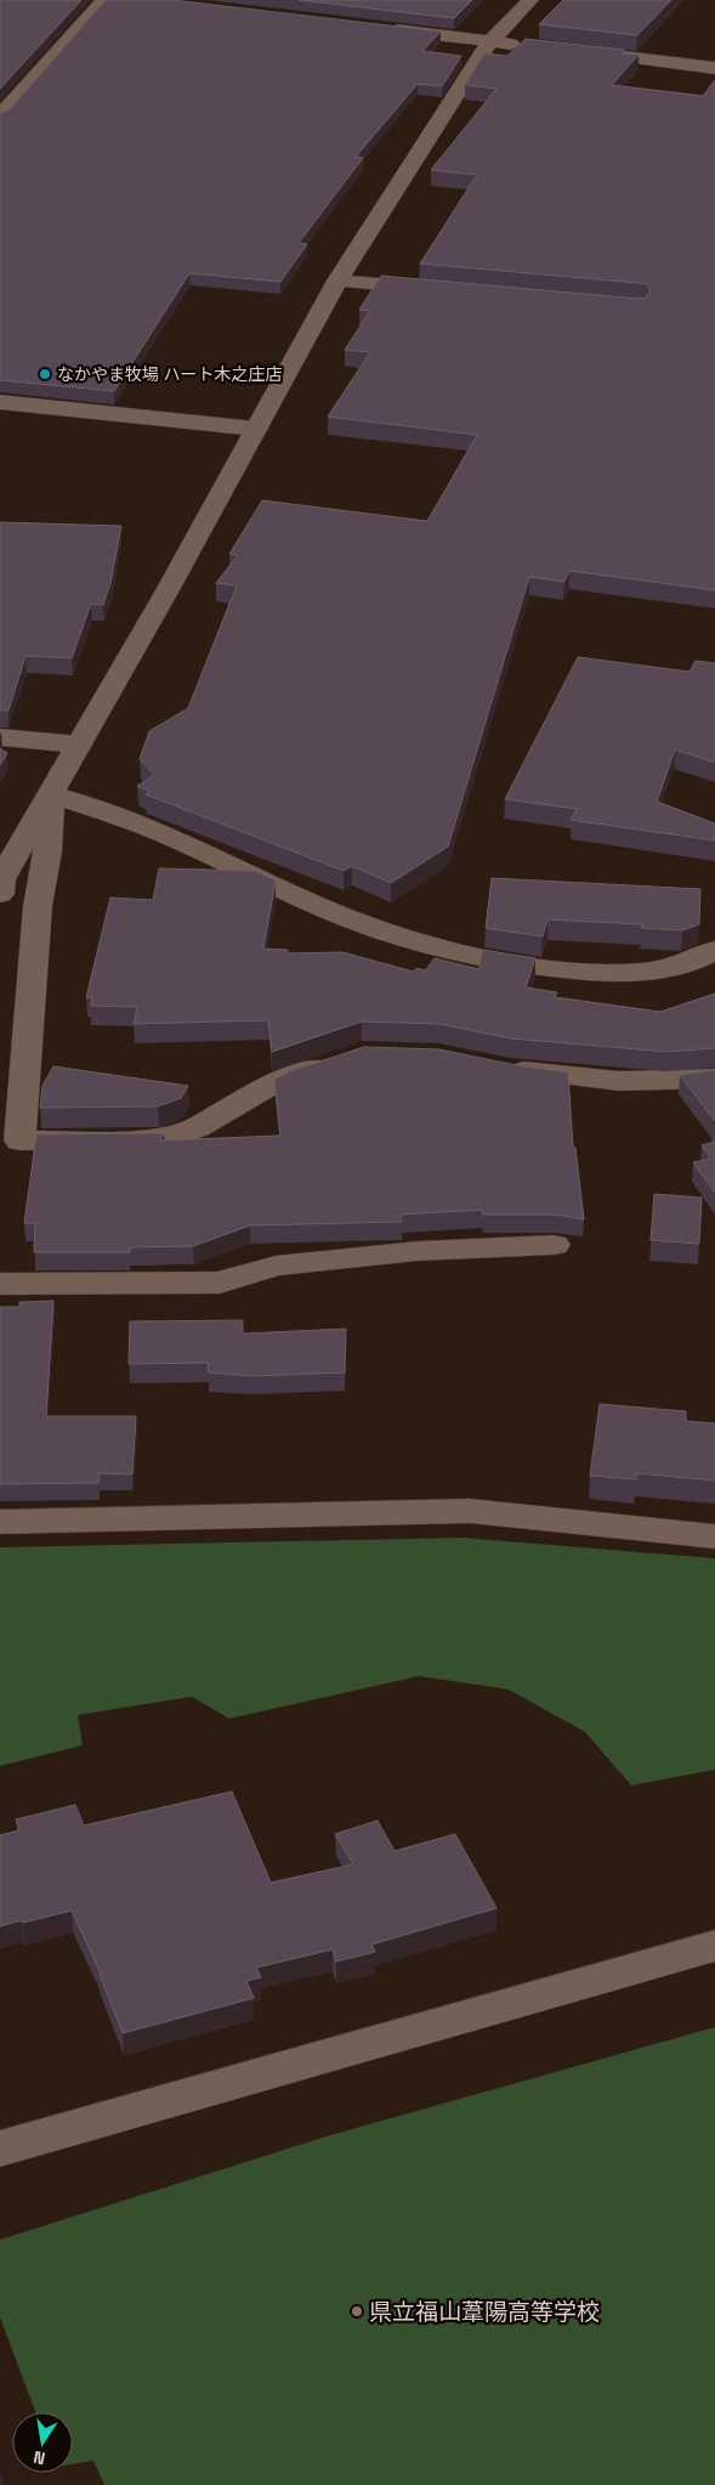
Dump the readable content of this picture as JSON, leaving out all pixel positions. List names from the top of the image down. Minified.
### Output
{"places":["なかやま牧場 ハート木之庄店","県立福山葦陽高等学校"],"north":"bottom"}
